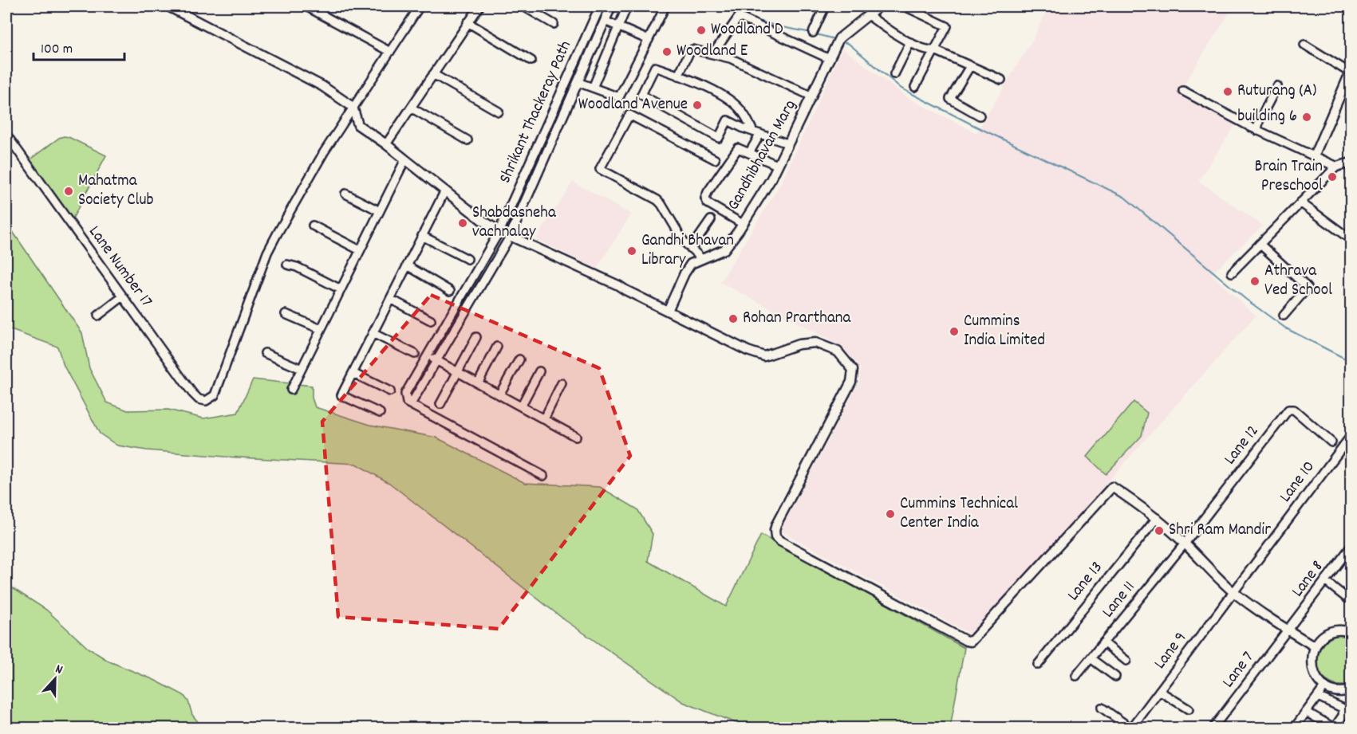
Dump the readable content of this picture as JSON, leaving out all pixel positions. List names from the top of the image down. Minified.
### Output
{"streets":{"street":["Shrikant Thackeray Path","Gandhibhavan Marg","Lane Number 17","Lane 12","Lane 10","Lane 8","Lane 13","Lane 11","Lane 9","Lane 7"]},"crossings":[["Lane 12","Lane 11"],["Lane 10","Lane 9"],["Lane 8","Lane 7"]],"places":["Woodland D","Woodland E","Ruturang (A)","Woodland Avenue","building 6","Brain Train Preschool","Mahatma Society Club","Shabdasneha vachnalay","Gandhi Bhavan Library","Athrava Ved School","Rohan Prarthana","Cummins India Limited","Cummins Technical Center India","Shri Ram Mandir"],"scale_bar":"100 m","north":"top"}
